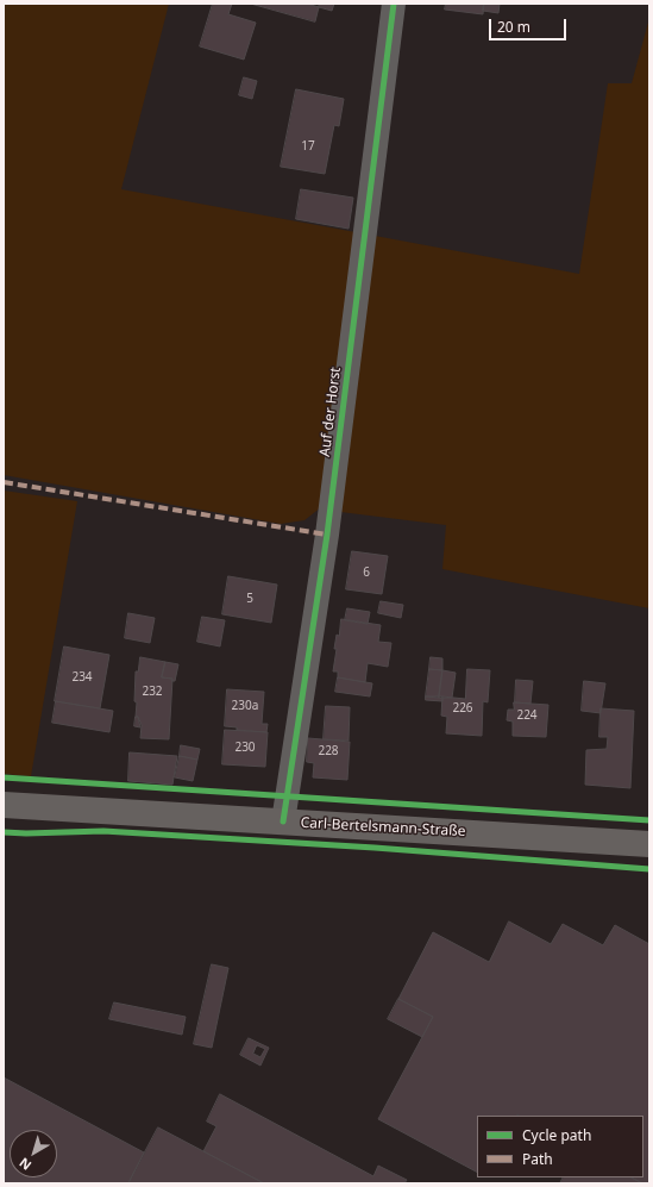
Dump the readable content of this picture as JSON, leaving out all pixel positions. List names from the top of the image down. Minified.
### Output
{"streets":{"main road":["Carl-Bertelsmann-Straße"],"street":["Auf der Horst"]},"crossings":[["Auf der Horst","Carl-Bertelsmann-Straße"]],"house_numbers":["17","6","5","234","232","230a","226","224","230","228"],"legend":["Cycle path","Path"],"scale_bar":"20 m","north":"bottom left"}
